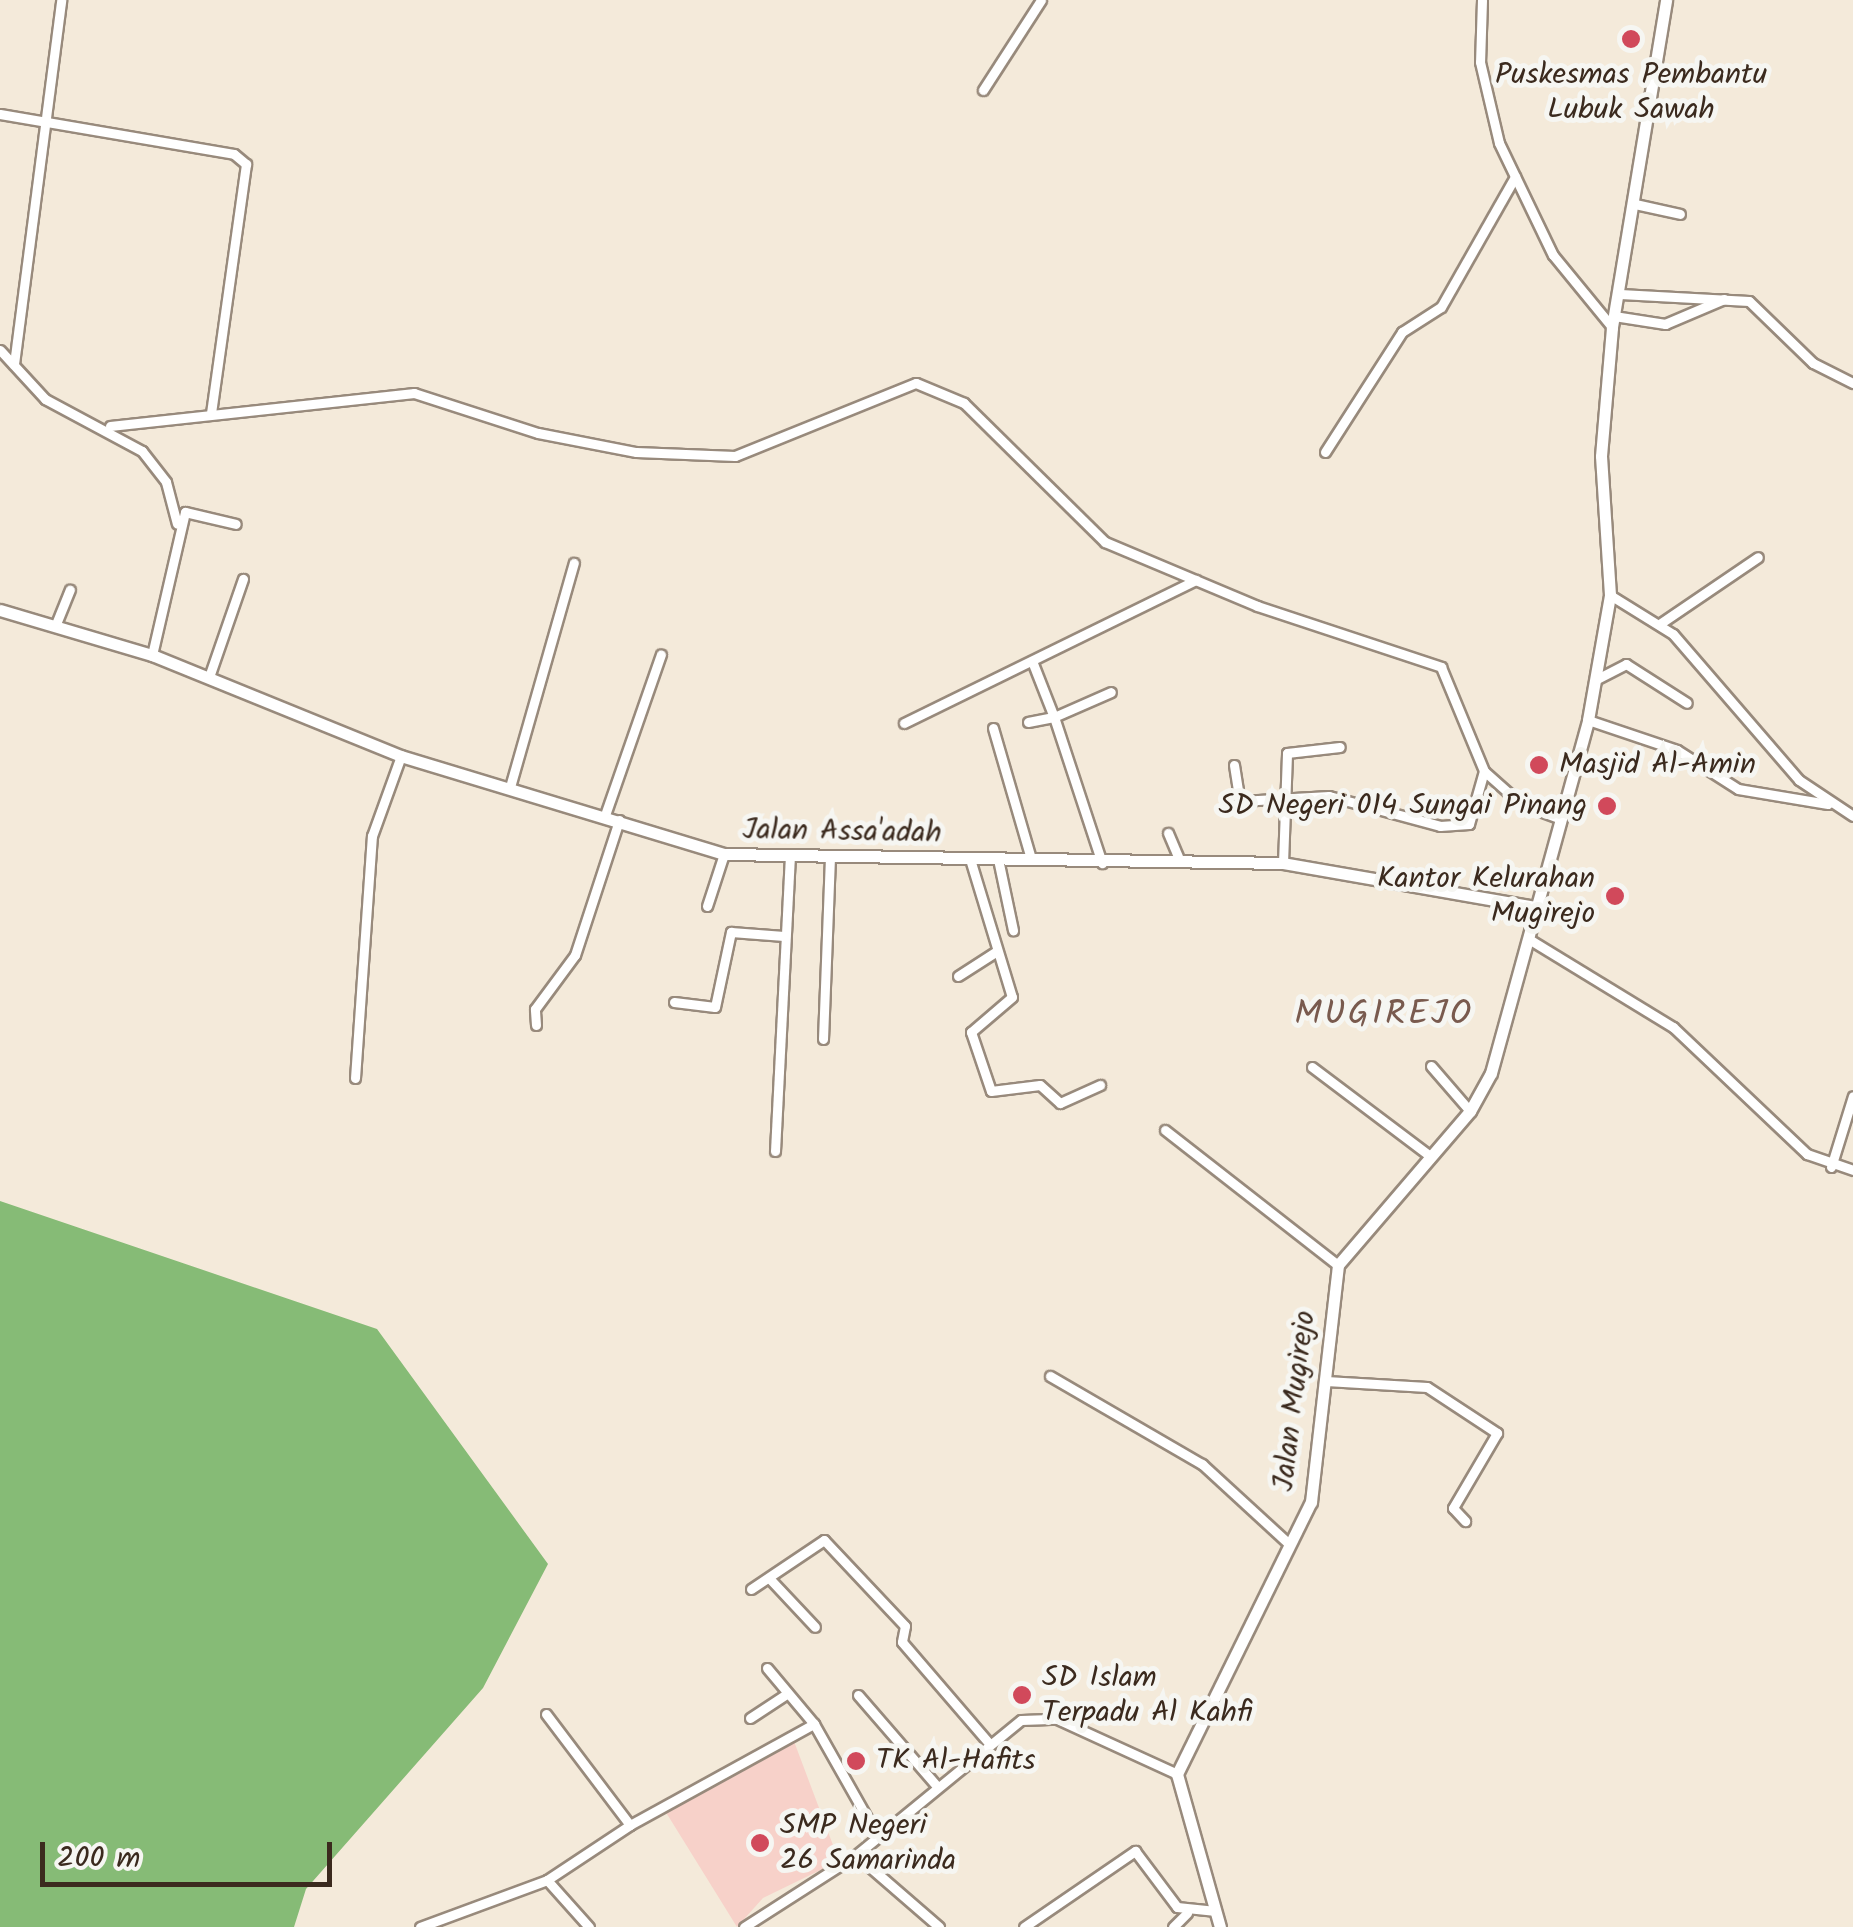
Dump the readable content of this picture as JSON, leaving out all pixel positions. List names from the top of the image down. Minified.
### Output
{"streets":{"street":["Jalan Assa'adah","Jalan Mugirejo"]},"districts":["MUGIREJO"],"places":["Puskesmas Pembantu Lubuk Sawah","Masjid Al-Amin","SD Negeri 014 Sungai Pinang","Kantor Kelurahan Mugirejo","SD Islam Terpadu Al Kahfi","TK Al-Hafits","SMP Negeri 26 Samarinda"],"scale_bar":"200 m"}
